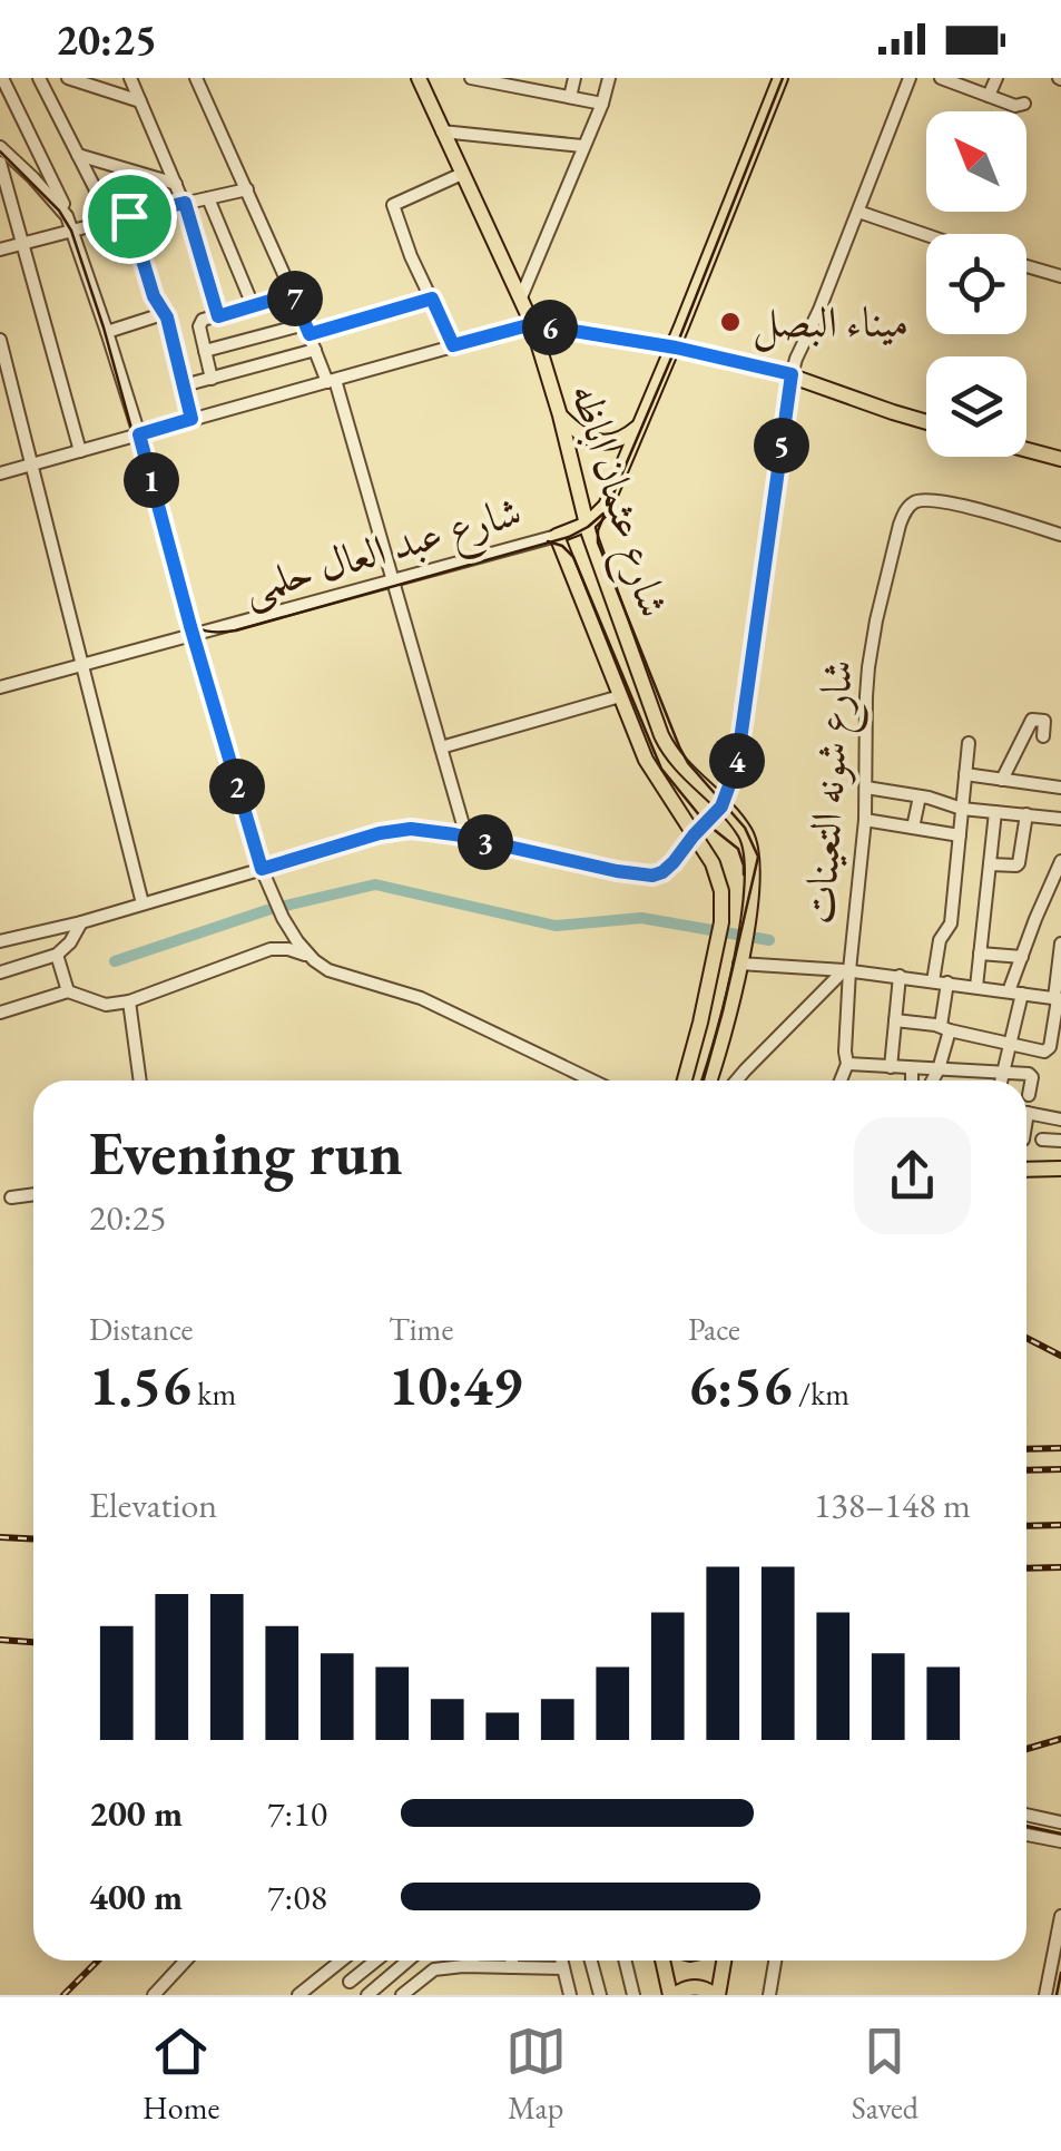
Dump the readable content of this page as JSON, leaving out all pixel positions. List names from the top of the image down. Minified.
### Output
{"streets":{"main road":["شارع عثمان اباظه","شارع عبد العال حلمى"],"street":["شارع شونه التعينات"]},"crossings":[["شارع عثمان اباظه","شارع عبد العال حلمى"]],"places":["ميناء البصل"],"north":"top left","page":{"status":"20:25","pins":["7","6","5","1","4","2","3"],"heading":["Evening run","20:25"],"stats":[["Distance","1.56 km"],["Time","10:49"],["Pace","6:56 /km"]],"chart":["Elevation","138–148 m"],"list":[{"name":"200 m","note":"7:10"},{"name":"400 m","note":"7:08"}],"tabs":["Home","Map","Saved"]}}
